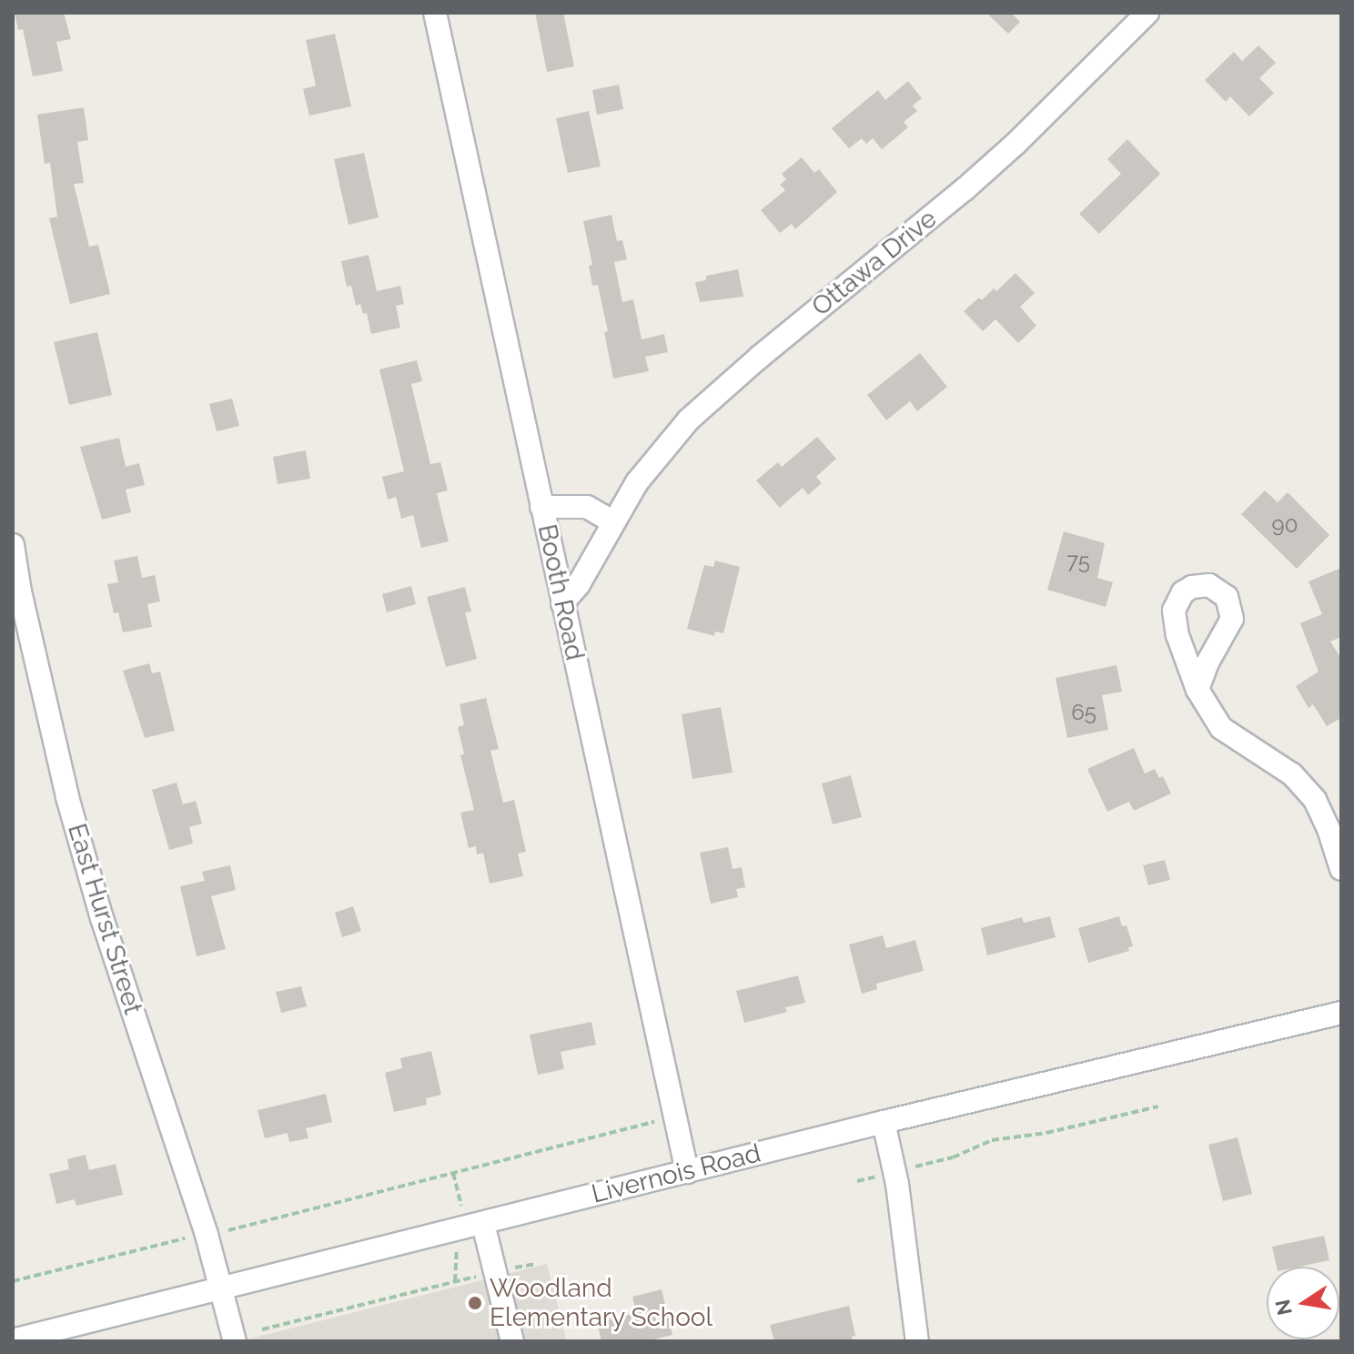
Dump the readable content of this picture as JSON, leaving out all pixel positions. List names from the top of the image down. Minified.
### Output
{"streets":{"street":["Ottawa Drive","Booth Road","East Hurst Street","Livernois Road"]},"crossings":[["Ottawa Drive","Booth Road"],["Booth Road","Livernois Road"],["East Hurst Street","Livernois Road"]],"places":["Woodland Elementary School"],"house_numbers":["90","75","65"],"north":"left"}
